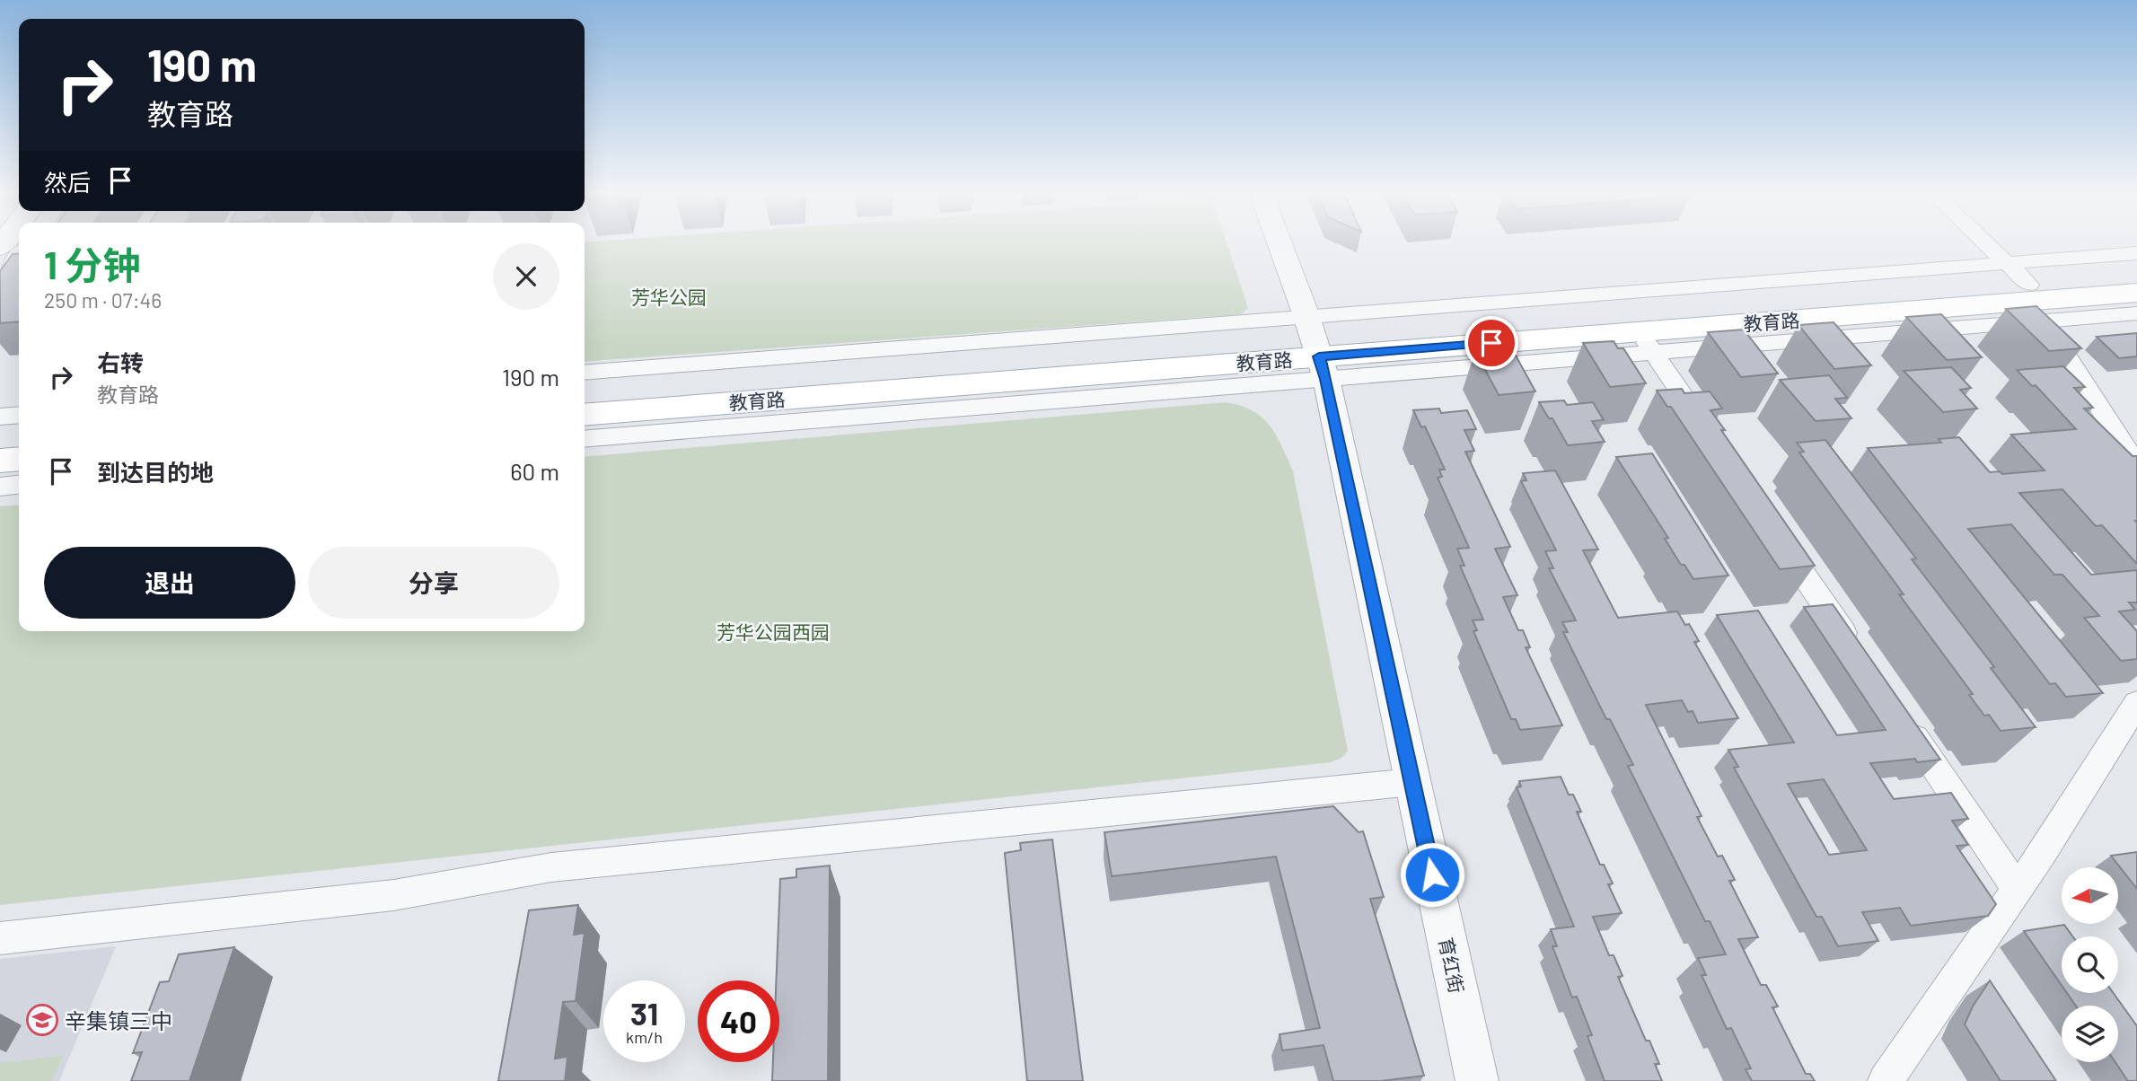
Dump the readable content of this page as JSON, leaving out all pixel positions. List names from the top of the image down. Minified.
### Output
{"streets":{"main road":["教育路"],"street":["育红街"]},"crossings":[["教育路","育红街"]],"parks":["芳华公园","芳华公园西园"],"places":{"school or university":["辛集镇三中"]},"north":"left","page":{"turn":["190 m","教育路"],"then":"然后","heading":["1 分钟","250 m · 07:46"],"list":[{"name":"右转","note":"教育路","value":"190 m"},{"name":"到达目的地","value":"60 m"}],"buttons":["退出","分享"],"speed":"31 km/h","limit":"40"}}
